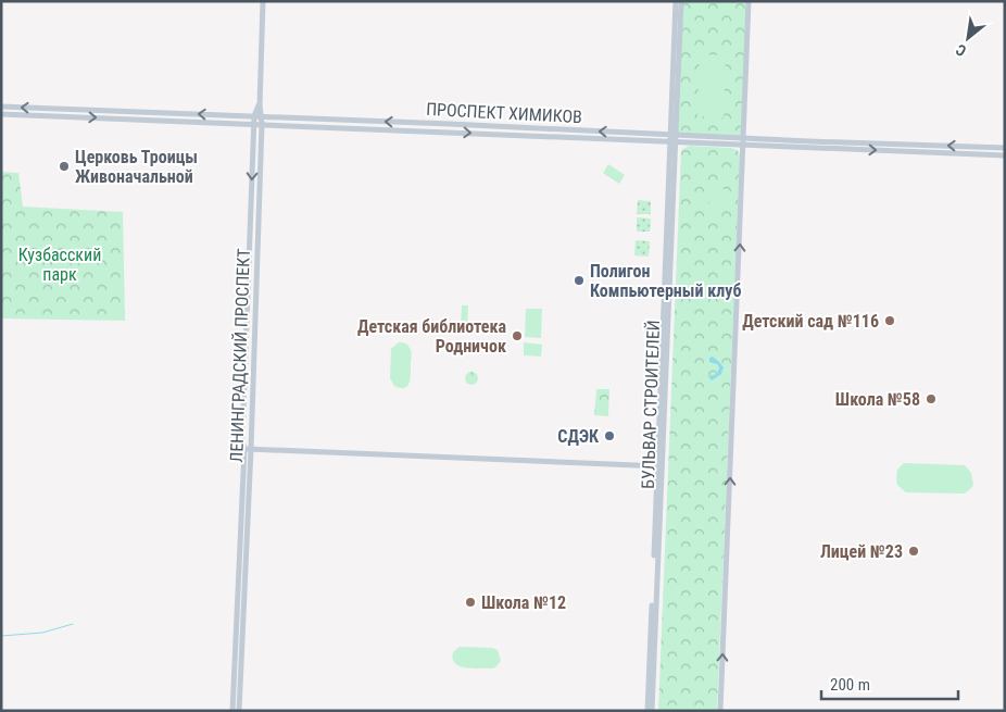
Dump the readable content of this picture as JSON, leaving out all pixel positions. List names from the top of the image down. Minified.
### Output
{"streets":{"main road":["ПРОСПЕКТ ХИМИКОВ","ЛЕНИНГРАДСКИЙ ПРОСПЕКТ","БУЛЬВАР СТРОИТЕЛЕЙ"]},"crossings":[["ПРОСПЕКТ ХИМИКОВ","ЛЕНИНГРАДСКИЙ ПРОСПЕКТ"],["ПРОСПЕКТ ХИМИКОВ","БУЛЬВАР СТРОИТЕЛЕЙ"]],"parks":["Кузбасский парк"],"places":["Церковь Троицы Живоначальной","Полигон Компьютерный клуб","Детский сад №116","Детская библиотека Родничок","Школа №58","СДЭК","Лицей №23","Школа №12"],"scale_bar":"200 m","north":"bottom left"}
